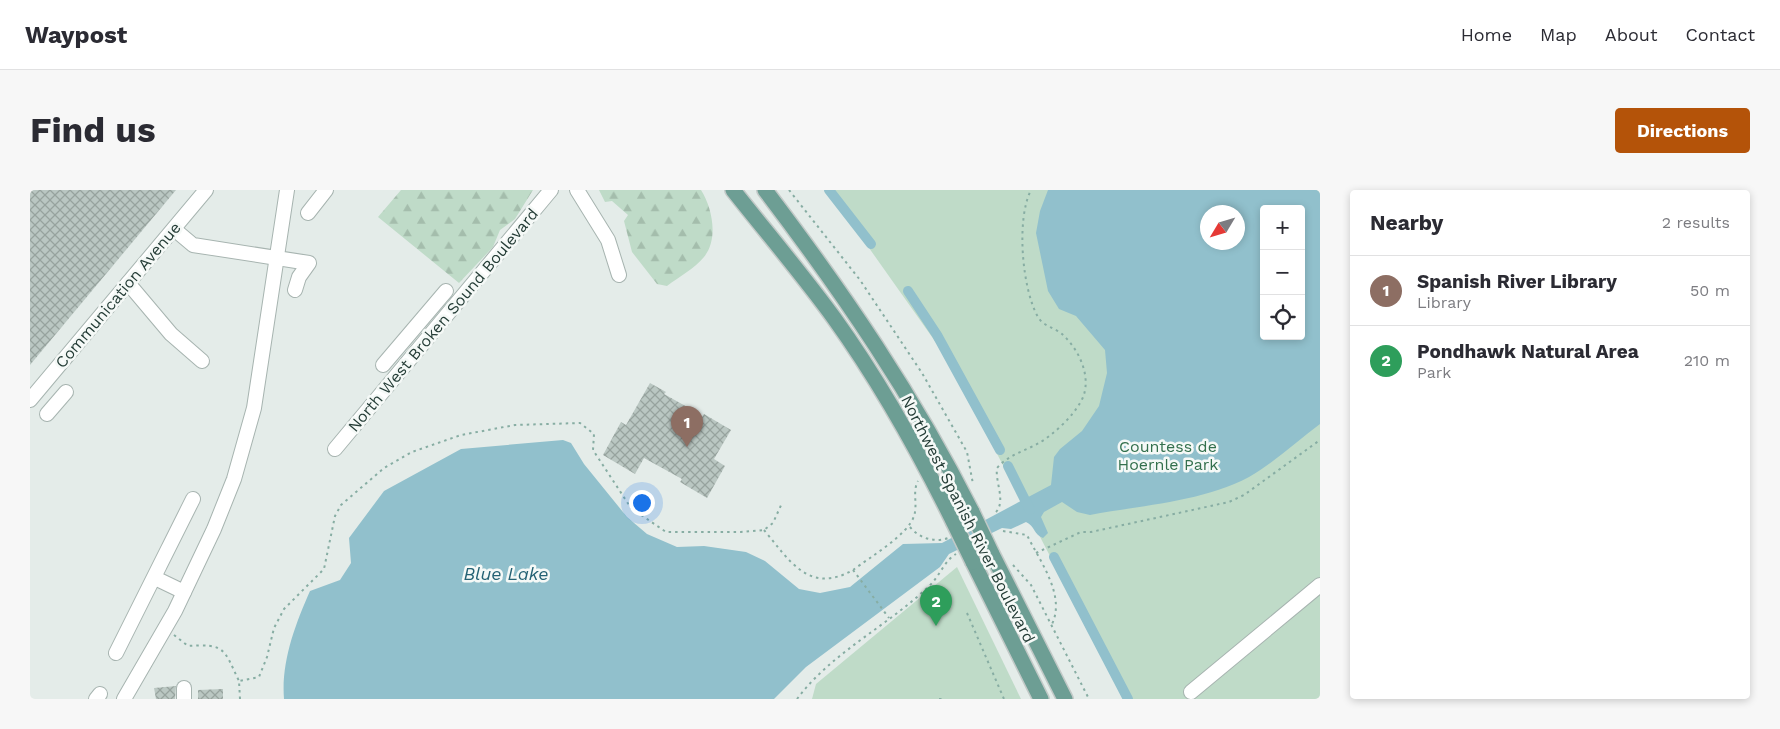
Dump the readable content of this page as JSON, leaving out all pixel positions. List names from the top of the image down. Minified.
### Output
{"streets":{"main road":["Northwest Spanish River Boulevard"],"street":["Communication Avenue","North West Broken Sound Boulevard"]},"water":["Blue Lake"],"parks":["Countess de Hoernle Park"],"north":"bottom left","page":{"header":"Waypost","nav":["Home","Map","About","Contact"],"buttons":"Directions","title":"Find us","heading":["Nearby","2 results"],"map_buttons":["+","−"],"list":[{"mark":"1","name":"Spanish River Library","note":"Library","value":"50 m"},{"mark":"2","name":"Pondhawk Natural Area","note":"Park","value":"210 m"}],"pins":["1","2"]}}
